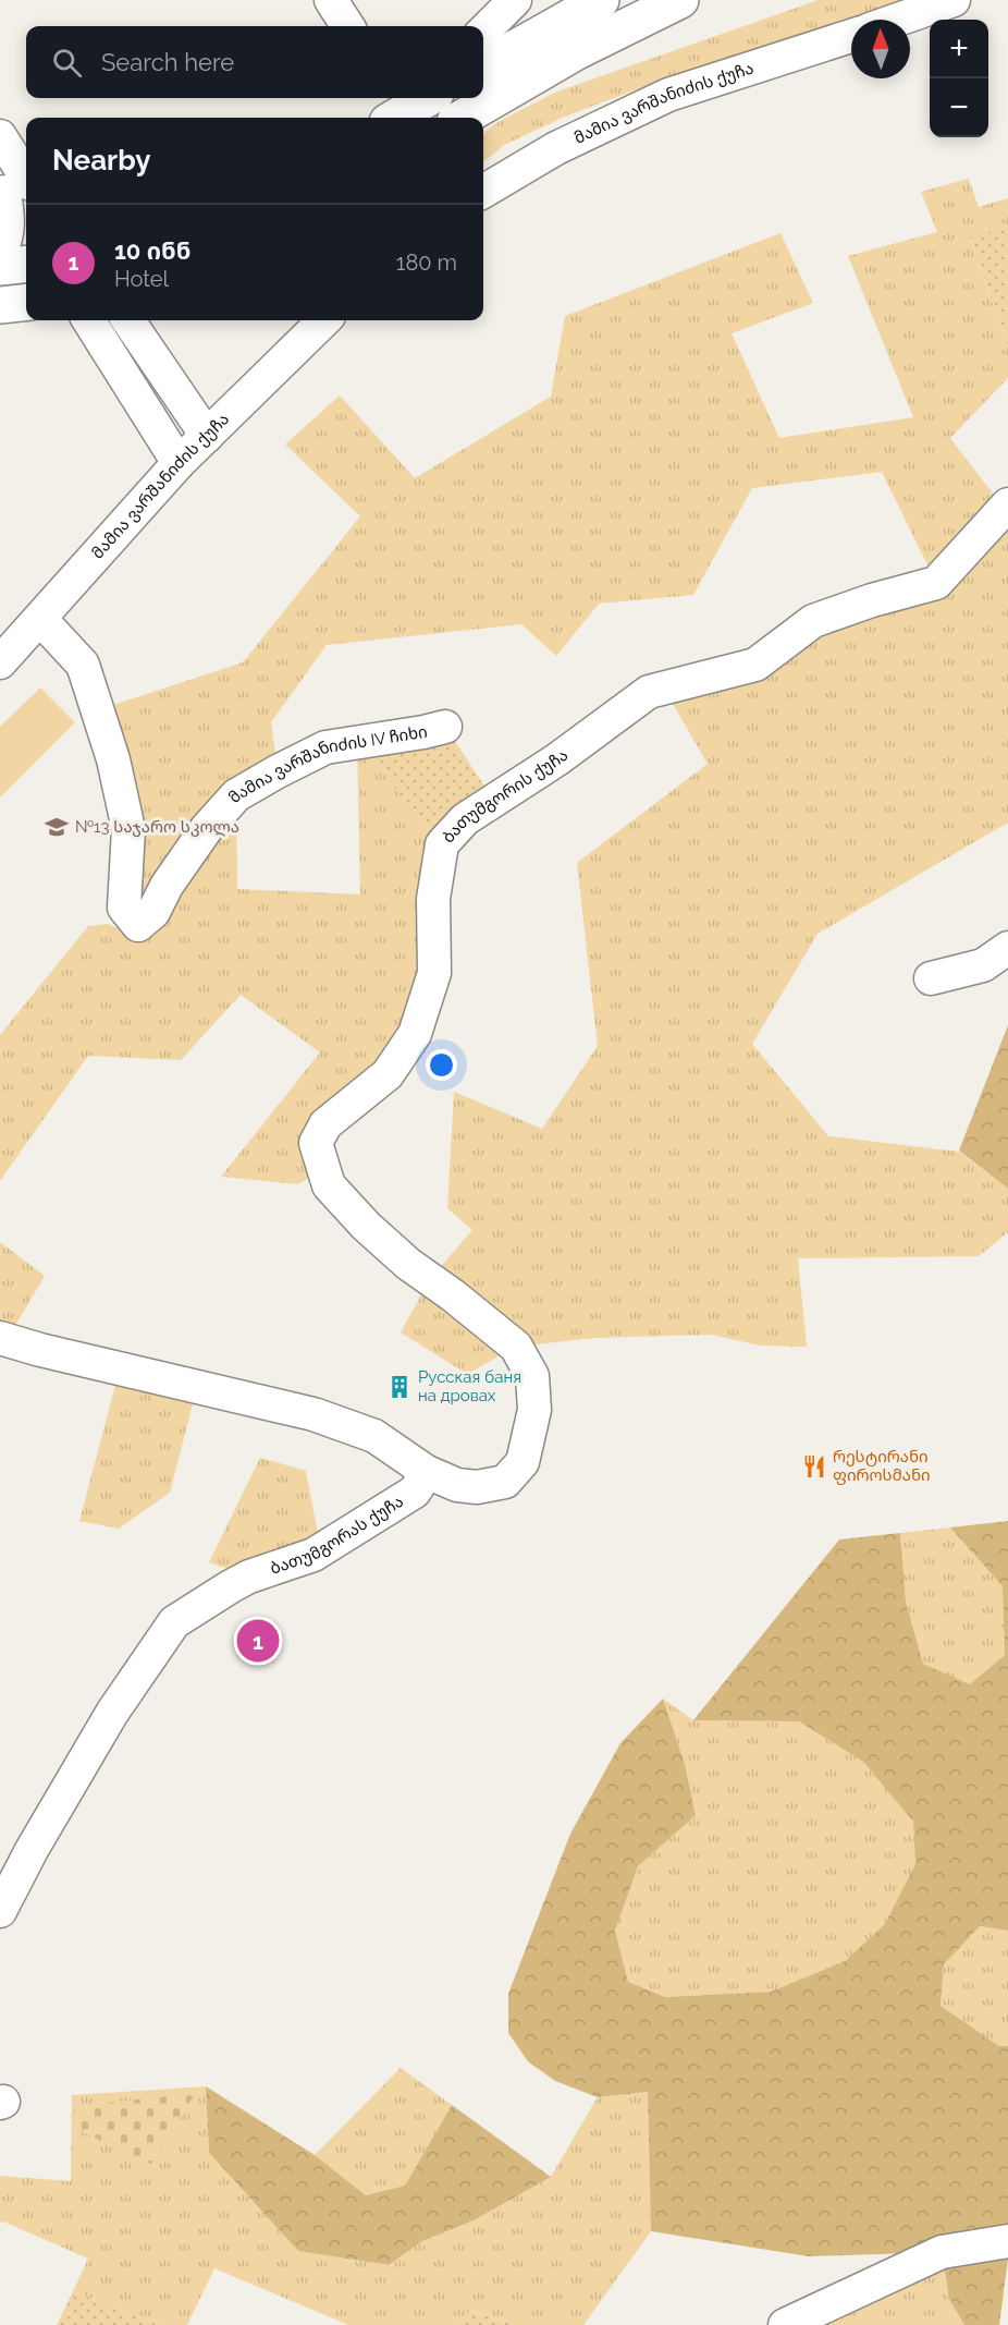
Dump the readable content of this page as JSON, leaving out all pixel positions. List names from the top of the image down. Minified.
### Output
{"streets":{"street":["მამია ვარშანიძის ქუჩა","მამია ვარშანიძის IV ჩიხი","ბათუმგორის ქუჩა","ბათუმგორას ქუჩა"]},"crossings":[["მამია ვარშანიძის ქუჩა","მამია ვარშანიძის IV ჩიხი"],["ბათუმგორის ქუჩა","ბათუმგორას ქუჩა"]],"places":{"school or university":["№13 საჯარო სკოლა"],"building":["Русская баня на дровах"],"restaurant":["რესტირანი ფიროსმანი"]},"north":"top","page":{"map_buttons":["+","−"],"search":"Search here","heading":"Nearby","list":[{"mark":"1","name":"10 ინნ","note":"Hotel","value":"180 m"}],"pins":"1"}}
